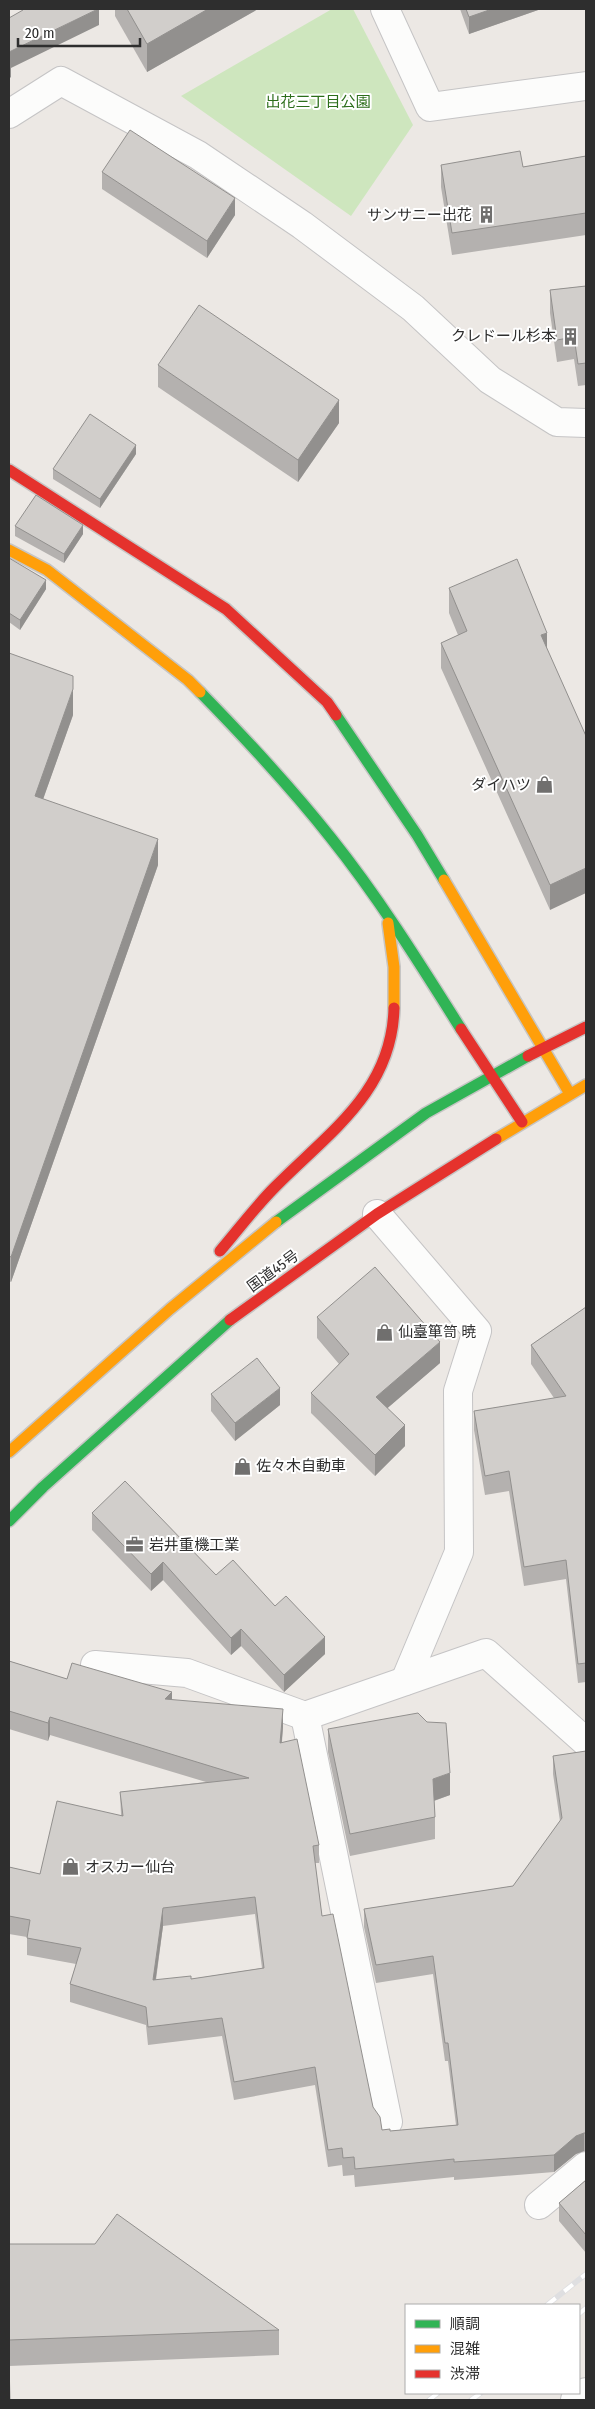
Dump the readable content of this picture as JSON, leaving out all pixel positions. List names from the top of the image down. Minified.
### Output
{"streets":{"highway":["国道45号"]},"parks":["出花三丁目公園"],"places":{"building":["サンサニー出花","クレドール杉本"],"shop":["ダイハツ","仙臺箪笥 暁","佐々木自動車","オスカー仙台"],"office":["岩井重機工業"]},"legend":["順調","混雑","渋滞"],"scale_bar":"20 m"}
